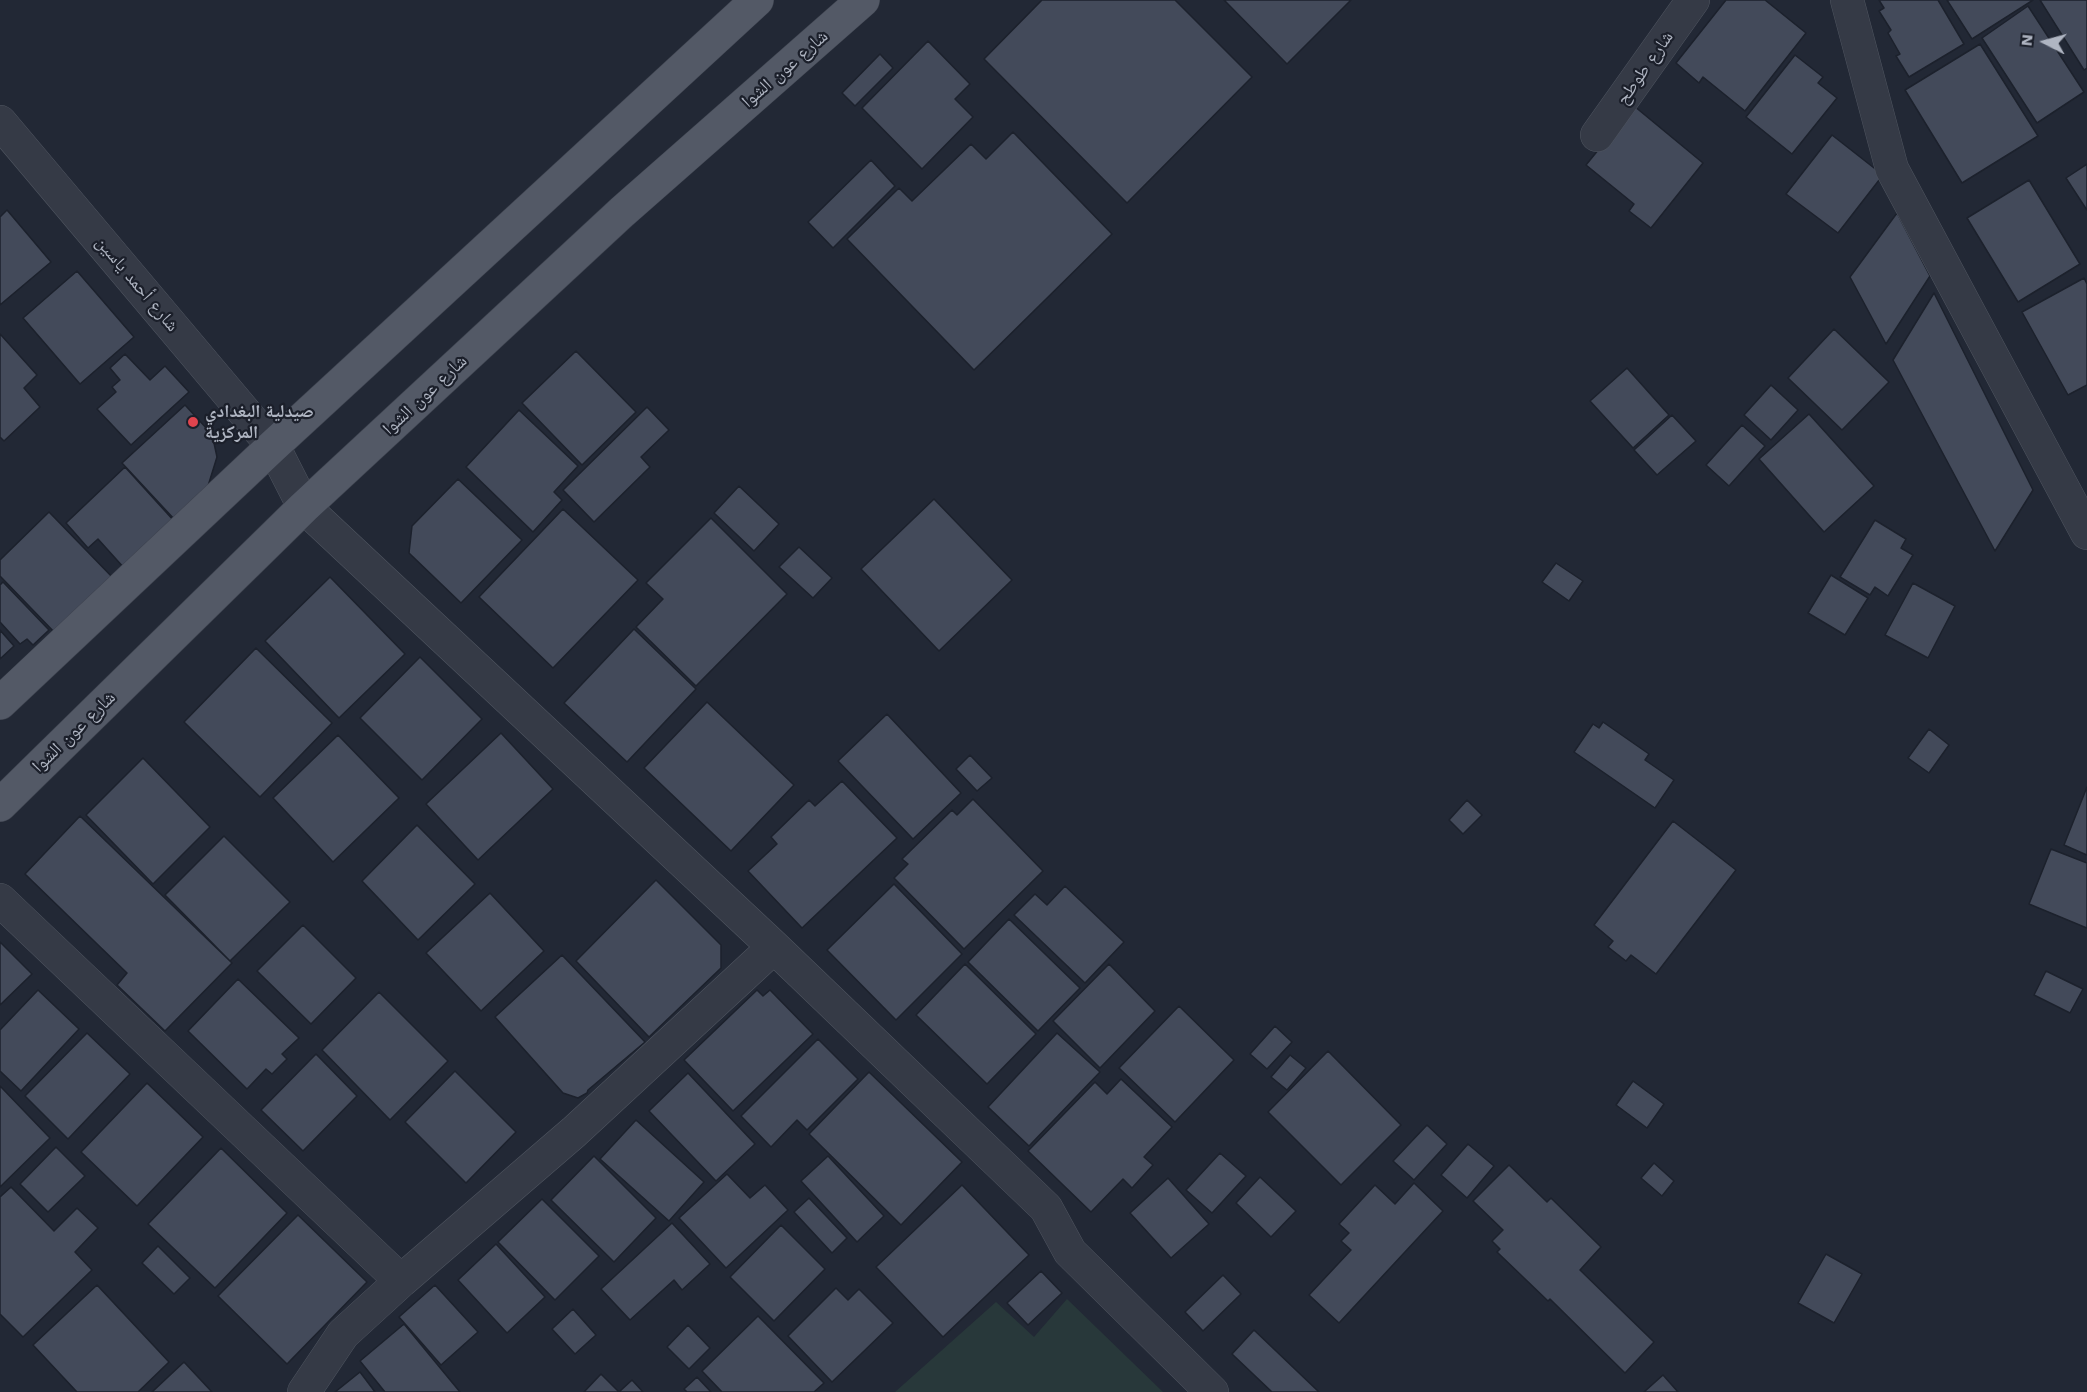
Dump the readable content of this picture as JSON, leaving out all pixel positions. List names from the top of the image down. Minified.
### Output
{"streets":{"main road":["شارع عون الشوا"],"street":["شارع طوطح","شارع أحمد ياسين"]},"crossings":[["شارع عون الشوا","شارع أحمد ياسين"]],"places":["صيدلية البغدادي المركزية"],"north":"left"}
